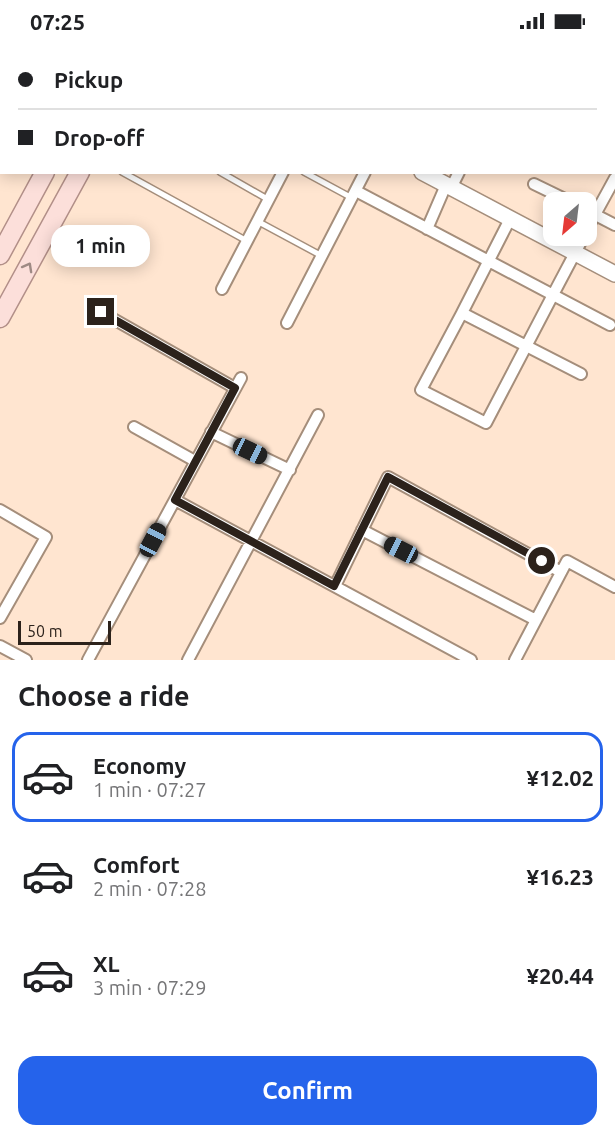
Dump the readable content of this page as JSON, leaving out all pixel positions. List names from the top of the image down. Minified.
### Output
{"scale_bar":"50 m","north":"bottom left","page":{"status":"07:25","banner":["Pickup","Drop-off"],"bubble":"1 min","scale":"50 m","heading":"Choose a ride","list":[{"name":"Economy","note":"1 min · 07:27","value":"¥12.02"},{"name":"Comfort","note":"2 min · 07:28","value":"¥16.23"},{"name":"XL","note":"3 min · 07:29","value":"¥20.44"}],"buttons":"Confirm"}}
